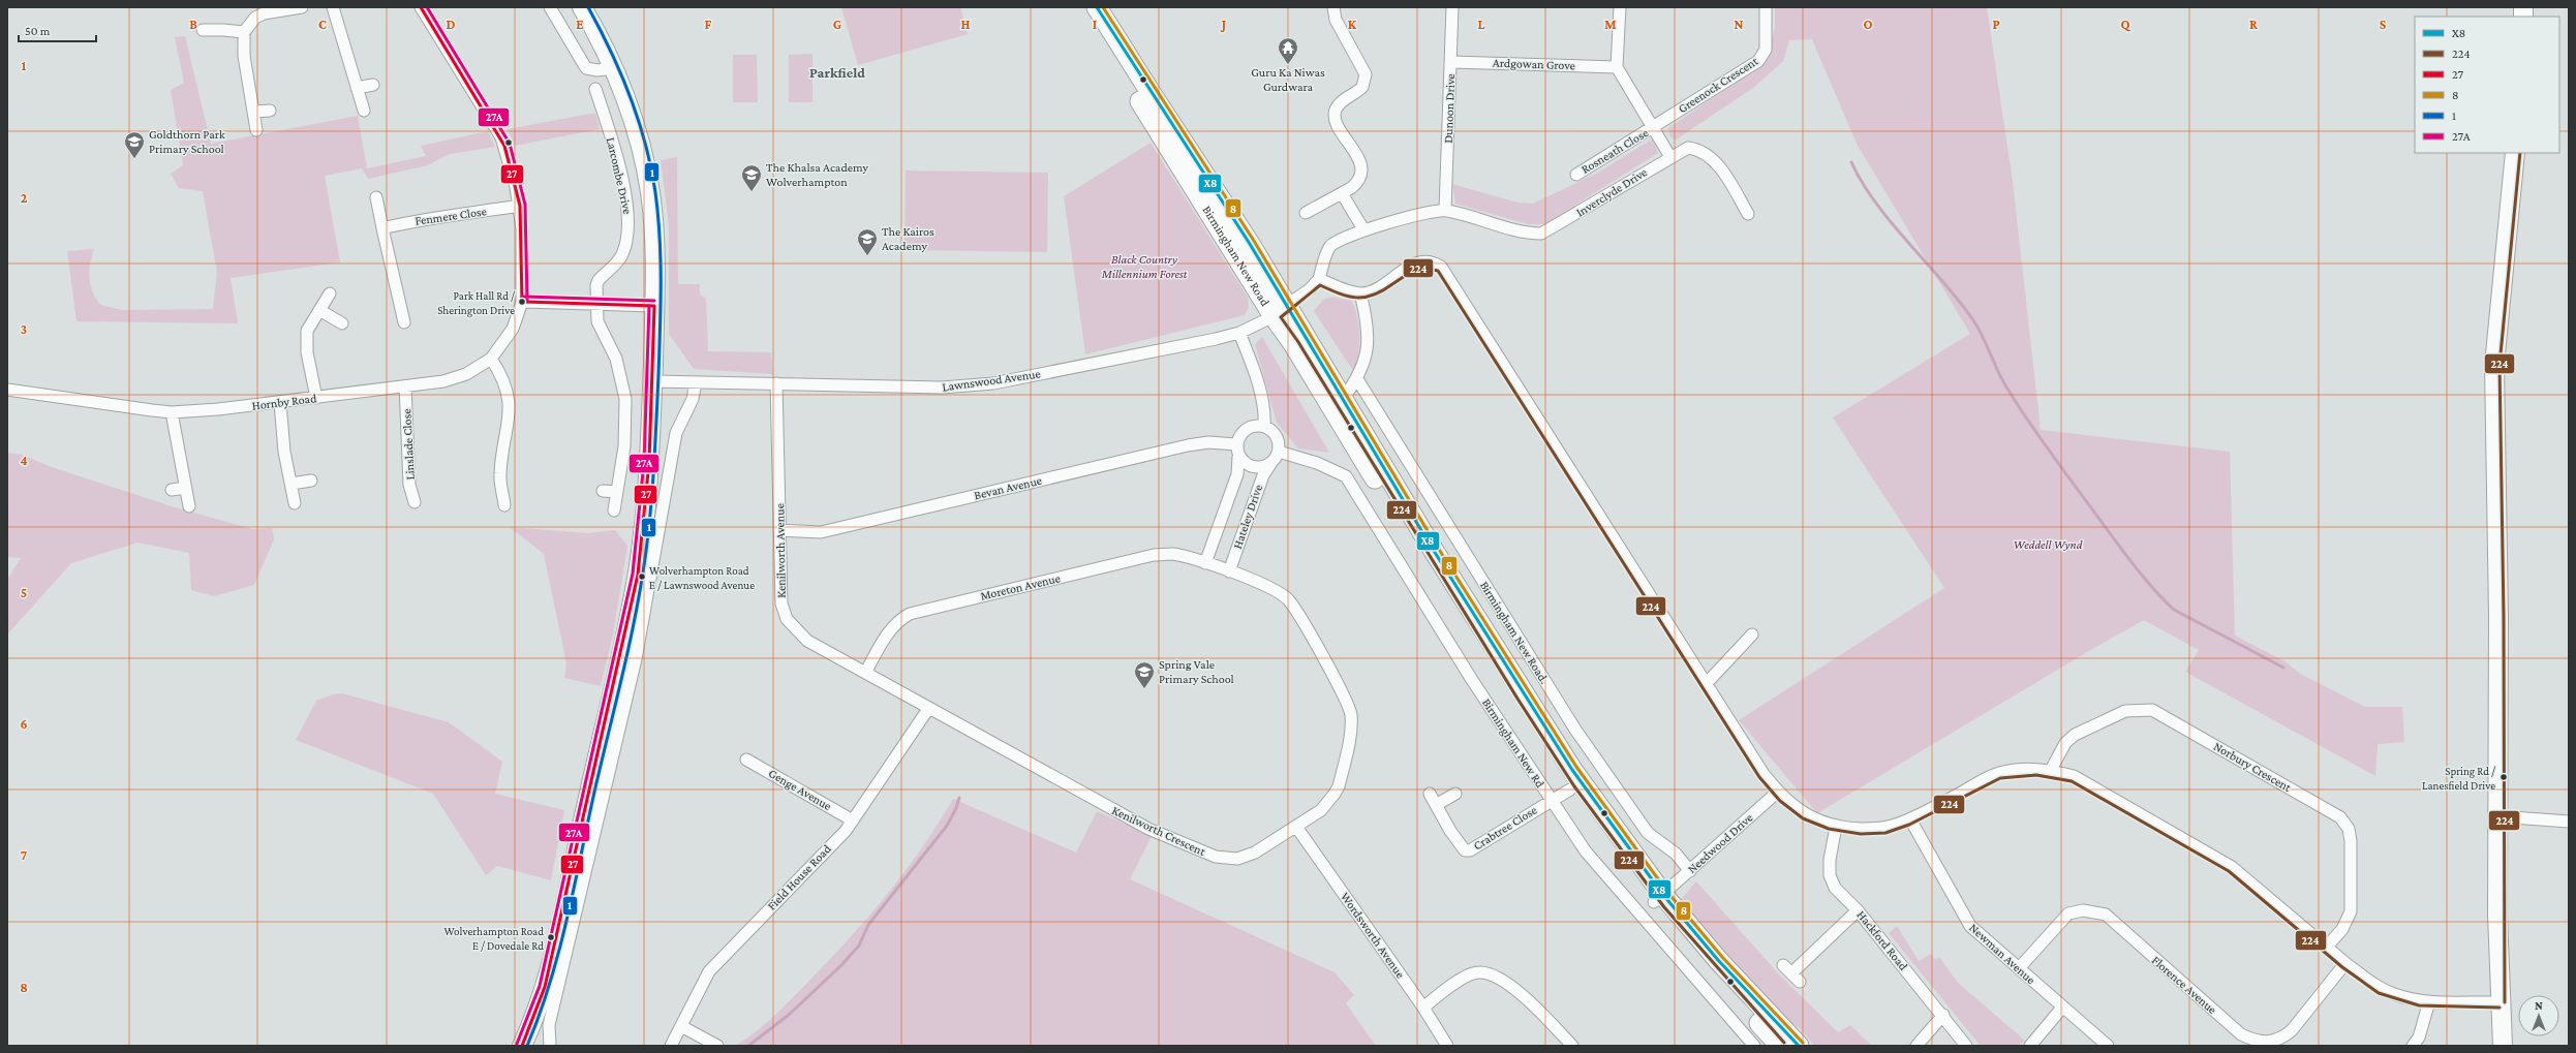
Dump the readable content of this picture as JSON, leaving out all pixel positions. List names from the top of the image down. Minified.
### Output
{"streets":{"highway":["Birmingham New Road"],"street":["Ardgowan Grove","Greenock Crescent","Dunoon Drive","Rosneath Close","Larcombe Drive","Inverclyde Drive","Fenmere Close","Lawnswood Avenue","Hornby Road","Linslade Close","Bevan Avenue","Hateley Drive","Kenilworth Avenue","Moreton Avenue","Birmingham New Road.","Birmingham New Rd","Norbury Crescent","Genge Avenue","Crabtree Close","Kenilworth Crescent","Needwood Drive","Field House Road","Wordsworth Avenue","Hackford Road","Newman Avenue","Florence Avenue"]},"crossings":[["Ardgowan Grove","Dunoon Drive"],["Greenock Crescent","Rosneath Close"],["Dunoon Drive","Inverclyde Drive"],["Birmingham New Road","Lawnswood Avenue"],["Birmingham New Road","Crabtree Close"],["Birmingham New Road","Needwood Drive"],["Lawnswood Avenue","Kenilworth Avenue"],["Hornby Road","Linslade Close"],["Bevan Avenue","Hateley Drive"],["Bevan Avenue","Kenilworth Avenue"],["Bevan Avenue","Birmingham New Rd"],["Hateley Drive","Moreton Avenue"],["Hateley Drive","Birmingham New Rd"],["Hateley Drive","Kenilworth Crescent"],["Kenilworth Avenue","Moreton Avenue"],["Kenilworth Avenue","Kenilworth Crescent"],["Moreton Avenue","Kenilworth Crescent"],["Birmingham New Road.","Needwood Drive"],["Birmingham New Rd","Crabtree Close"],["Genge Avenue","Field House Road"],["Kenilworth Crescent","Field House Road"],["Kenilworth Crescent","Wordsworth Avenue"],["Newman Avenue","Florence Avenue"]],"districts":["Parkfield"],"parks":["Black Country Millennium Forest","Weddell Wynd"],"places":{"temple":["Guru Ka Niwas Gurdwara"],"school or university":["Goldthorn Park Primary School","The Khalsa Academy Wolverhampton","The Kairos Academy","Spring Vale Primary School"],"other":["Park Hall Rd / Sherington Drive","Wolverhampton Road E / Lawnswood Avenue","Spring Rd / Lanesfield Drive","Wolverhampton Road E / Dovedale Rd"]},"lines":["transit line X8","transit line 27","transit line 8","transit line 1","transit line 27A","transit line 224"],"legend":["X8","224","27","8","1","27A"],"scale_bar":"50 m","north":"top","grid":{"columns":["B","C","D","E","F","G","H","I","J","K","L","M","N","O","P","Q","R","S"],"rows":["1","2","3","4","5","6","7","8"]}}
